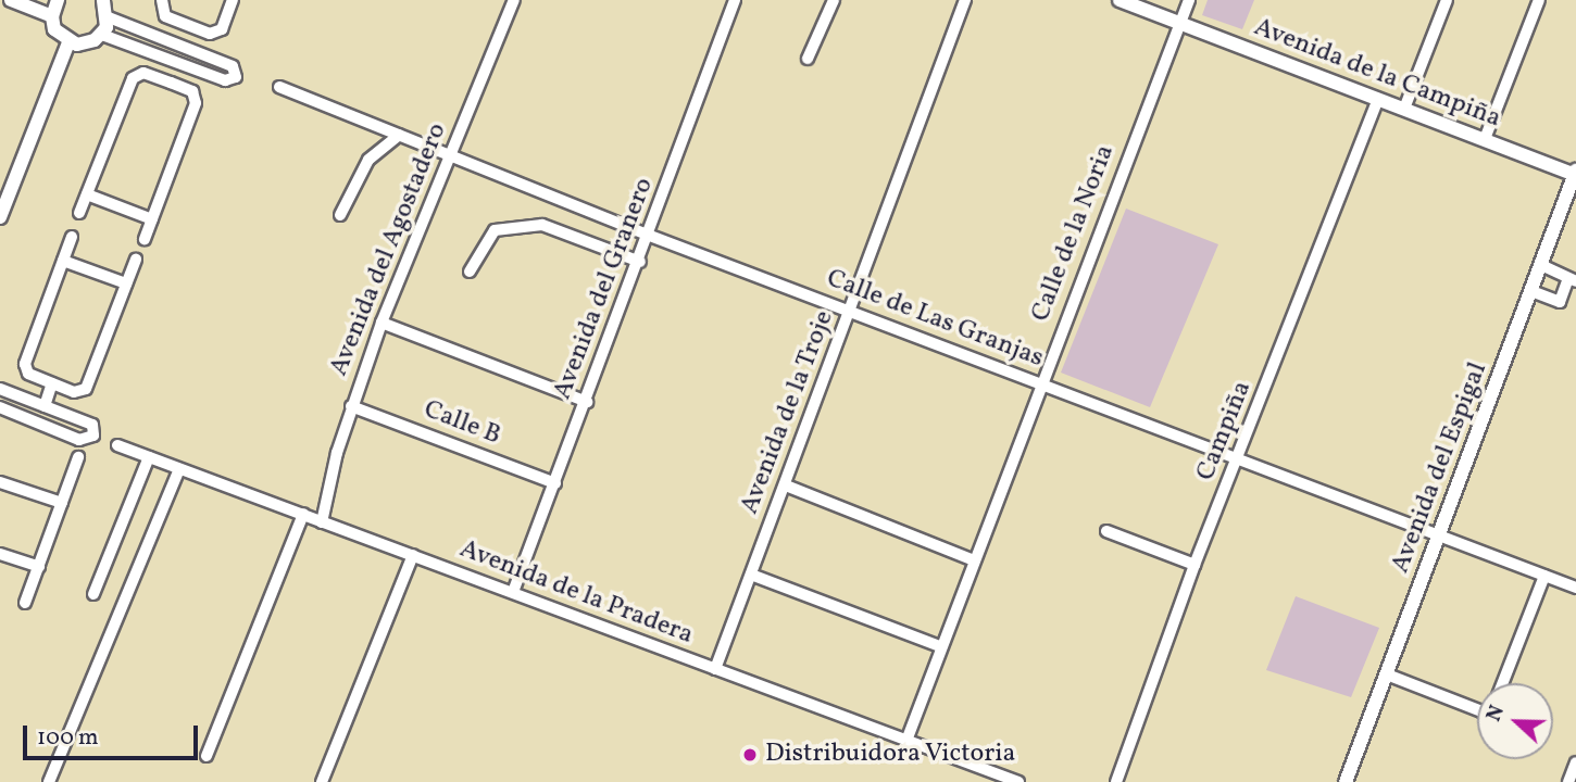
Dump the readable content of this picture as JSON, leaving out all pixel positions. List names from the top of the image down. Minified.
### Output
{"streets":{"street":["Avenida de la Campiña","Calle de la Noria","Avenida del Agostadero","Avenida del Granero","Calle de Las Granjas","Avenida de la Troje","Calle B","Campiña","Avenida del Espigal","Avenida de la Pradera"]},"crossings":[["Avenida de la Campiña","Calle de la Noria"],["Avenida de la Campiña","Campiña"],["Avenida de la Campiña","Avenida del Espigal"],["Calle de la Noria","Calle de Las Granjas"],["Calle de la Noria","Avenida de la Pradera"],["Avenida del Agostadero","Calle de Las Granjas"],["Avenida del Agostadero","Calle B"],["Avenida del Agostadero","Avenida de la Pradera"],["Avenida del Granero","Calle de Las Granjas"],["Avenida del Granero","Calle B"],["Avenida del Granero","Avenida de la Pradera"],["Calle de Las Granjas","Avenida de la Troje"],["Calle de Las Granjas","Campiña"],["Calle de Las Granjas","Avenida del Espigal"],["Avenida de la Troje","Avenida de la Pradera"]],"places":["Distribuidora Victoria"],"scale_bar":"100 m","north":"left"}
